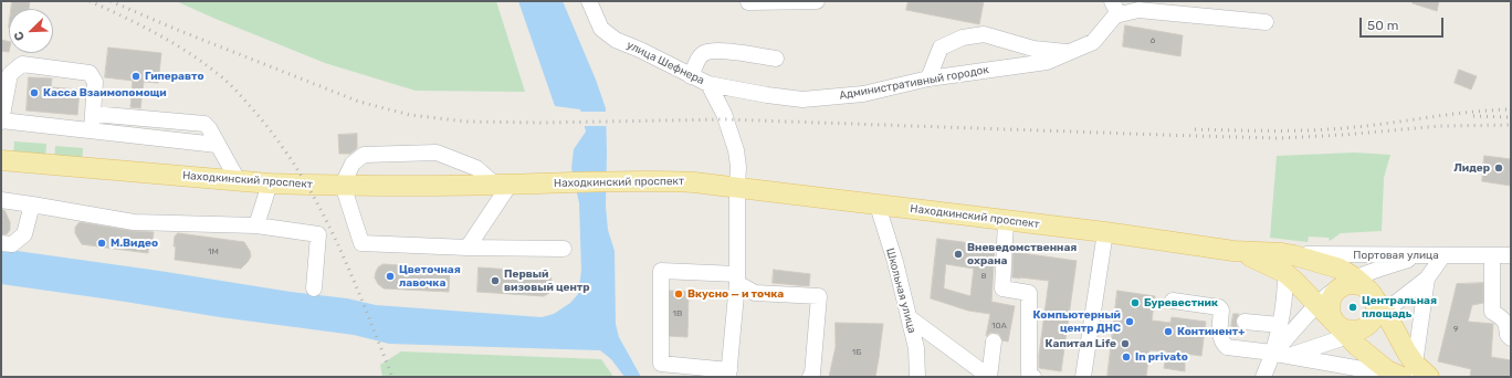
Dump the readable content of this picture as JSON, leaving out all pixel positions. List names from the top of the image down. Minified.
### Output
{"streets":{"main road":["Находкинский проспект"],"street":["улица Шефнера","Административный городок","Портовая улица","Школьная улица"]},"crossings":[["улица Шефнера","Административный городок"],["улица Шефнера","Находкинский проспект"],["Находкинский проспект","Портовая улица"],["Находкинский проспект","Школьная улица"]],"places":["Гиперавто","Касса Взаимопомощи","Лидер","М.Видео","Вневедомственная охрана","Цветочная лавочка","Первый визовый центр","Вкусно — и точка","Буревестник","Центральная площадь","Компьютерный центр ДНС","Континент+","Капитал Life","In privato"],"house_numbers":["6","1М","8","1В","10А","9","1Б"],"scale_bar":"50 m","north":"bottom left"}
